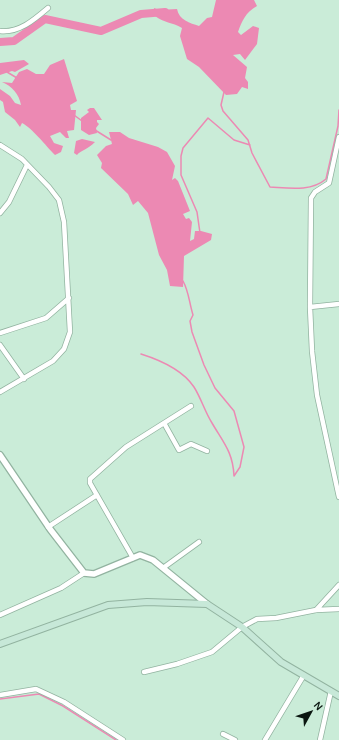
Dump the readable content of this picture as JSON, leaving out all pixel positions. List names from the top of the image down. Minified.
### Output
{"north":"top right"}
